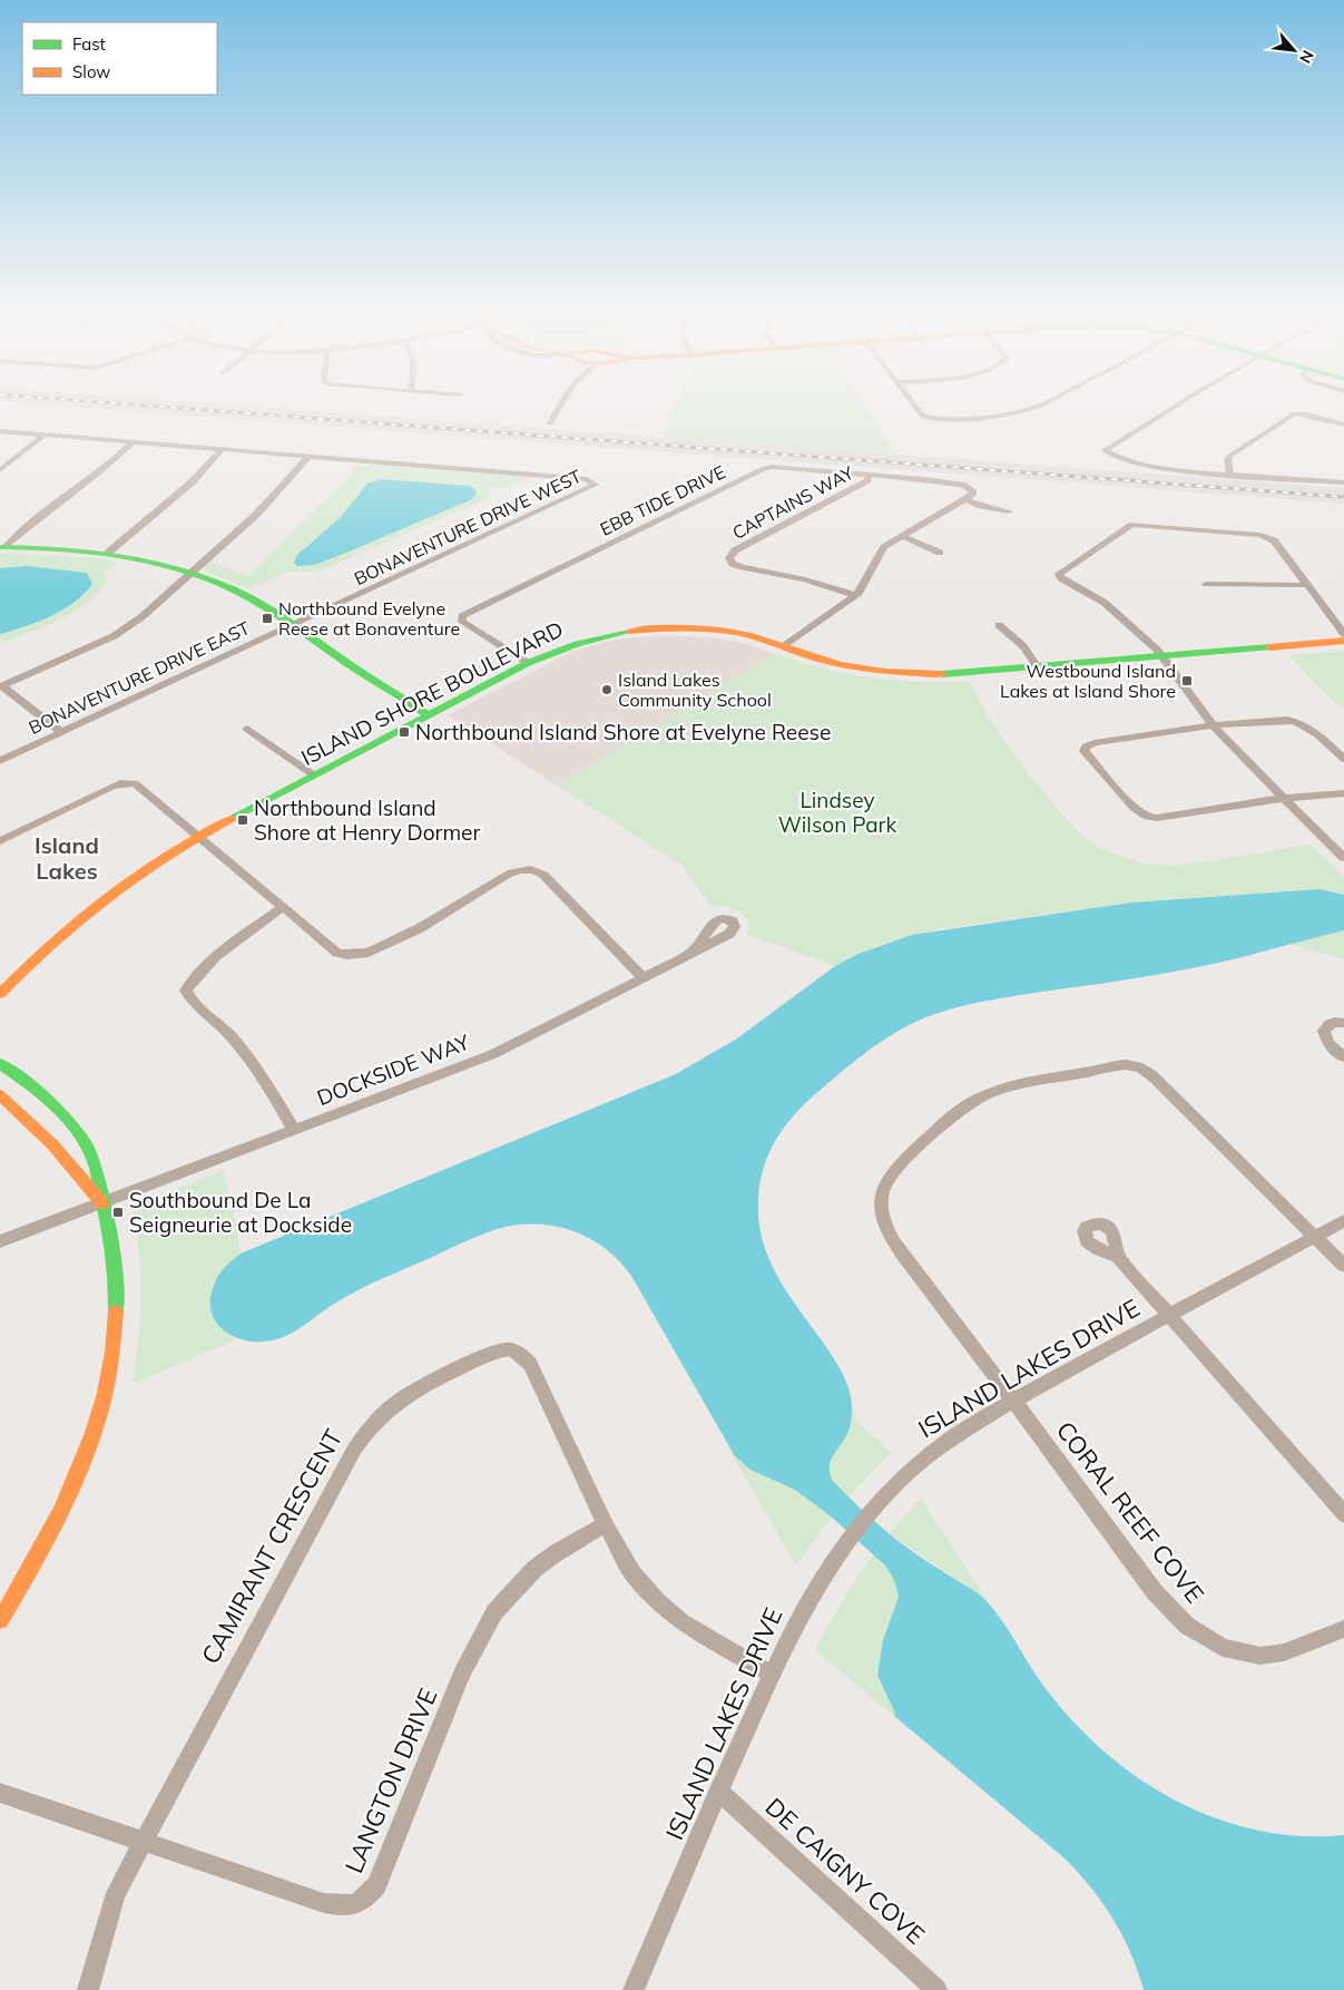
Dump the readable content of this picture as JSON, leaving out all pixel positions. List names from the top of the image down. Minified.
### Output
{"streets":{"street":["EBB TIDE DRIVE","CAPTAINS WAY","BONAVENTURE DRIVE WEST","BONAVENTURE DRIVE EAST","ISLAND SHORE BOULEVARD","DOCKSIDE WAY","ISLAND LAKES DRIVE","CORAL REEF COVE","CAMIRANT CRESCENT","LANGTON DRIVE","DE CAIGNY COVE"]},"crossings":[["EBB TIDE DRIVE","CAPTAINS WAY"],["EBB TIDE DRIVE","ISLAND SHORE BOULEVARD"],["BONAVENTURE DRIVE WEST","BONAVENTURE DRIVE EAST"],["ISLAND LAKES DRIVE","CORAL REEF COVE"],["ISLAND LAKES DRIVE","CAMIRANT CRESCENT"],["ISLAND LAKES DRIVE","DE CAIGNY COVE"],["CAMIRANT CRESCENT","LANGTON DRIVE"]],"districts":["Island Lakes"],"parks":["Lindsey Wilson Park"],"places":{"transit":["Northbound Evelyne Reese at Bonaventure","Westbound Island Lakes at Island Shore","Northbound Island Shore at Evelyne Reese","Northbound Island Shore at Henry Dormer","Southbound De La Seigneurie at Dockside"],"other":["Island Lakes Community School"]},"legend":["Fast","Slow"],"north":"bottom right"}
